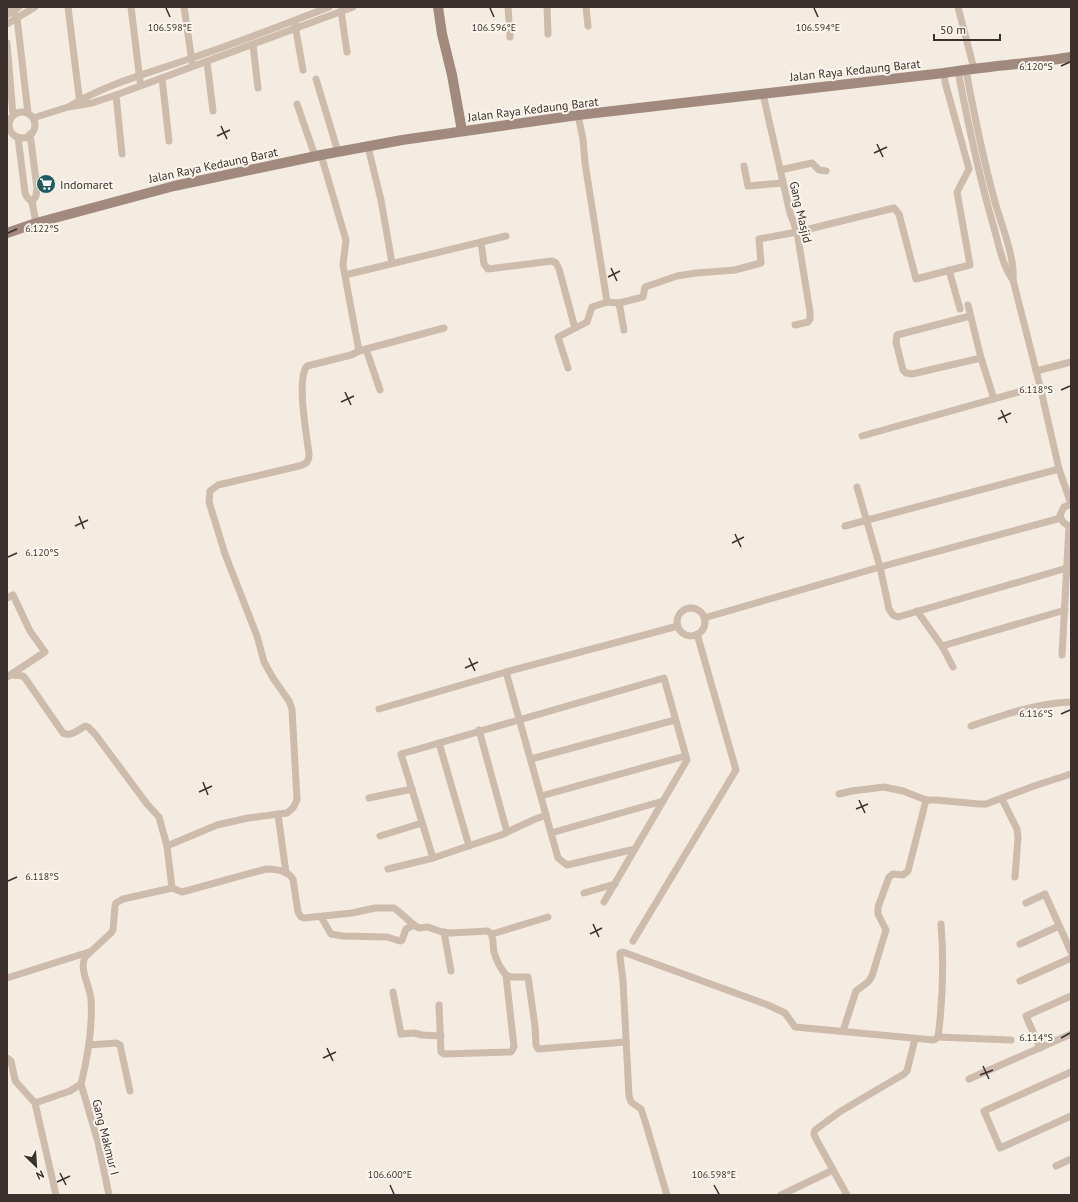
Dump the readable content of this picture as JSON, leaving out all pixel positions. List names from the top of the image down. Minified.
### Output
{"streets":{"street":["Jalan Raya Kedaung Barat","Gang Masjid","Gang Makmur I"]},"crossings":[["Jalan Raya Kedaung Barat","Gang Masjid"]],"places":{"supermarket":["Indomaret"]},"scale_bar":"50 m","north":"bottom right","coordinates":["106.598°E","106.596°E","106.594°E","6.120°S","6.122°S","6.118°S","6.116°S","6.114°S","106.600°E"]}
